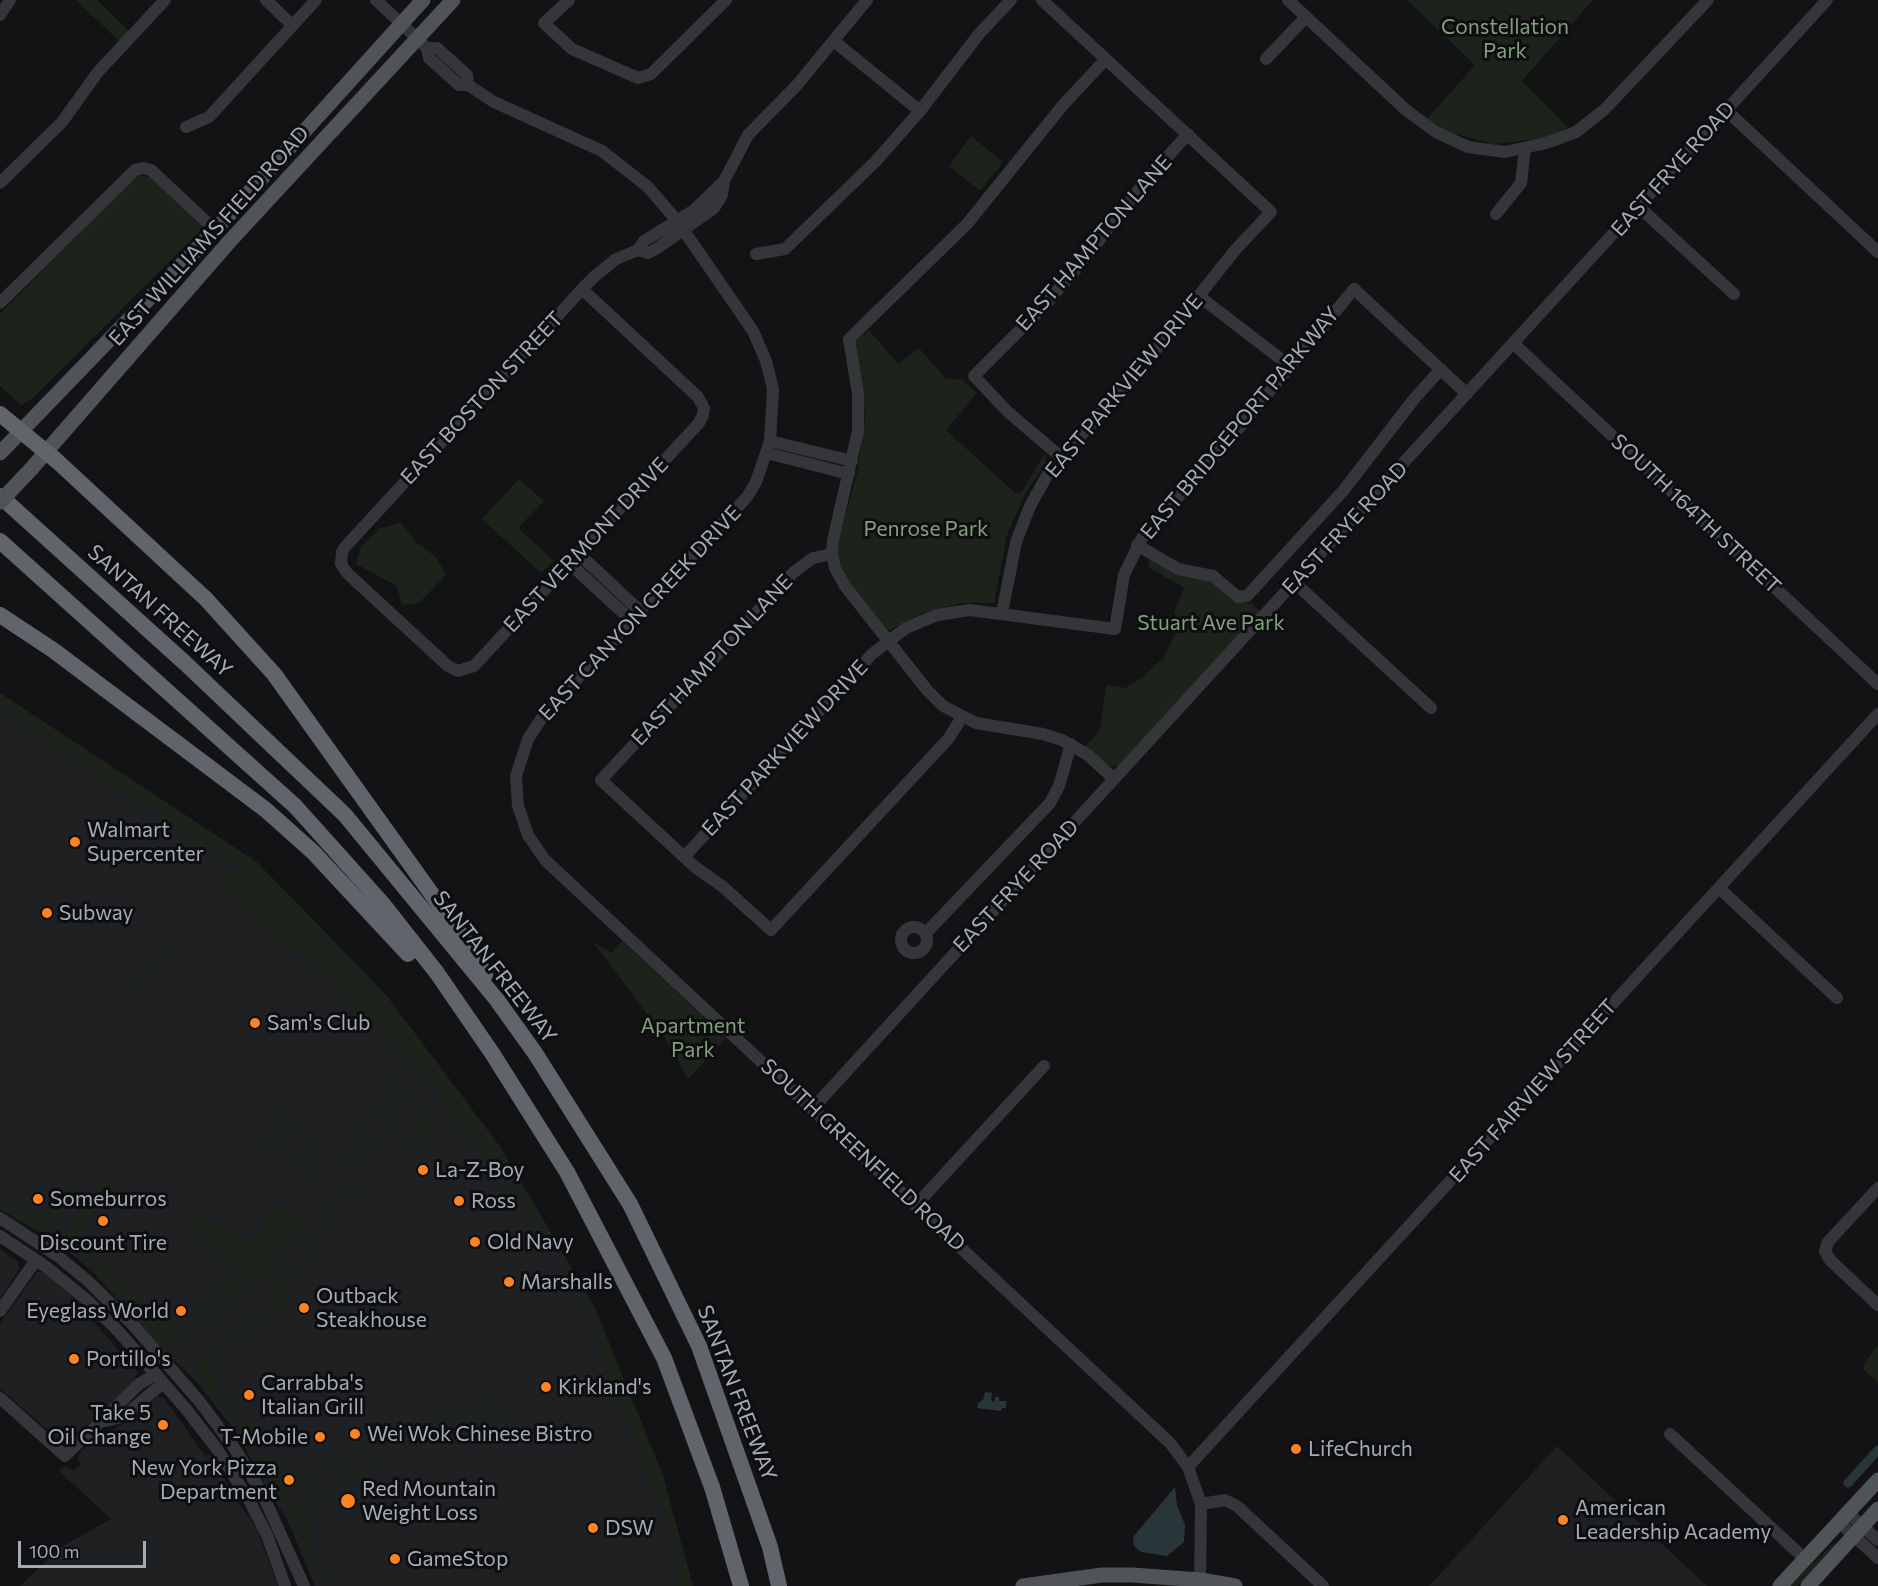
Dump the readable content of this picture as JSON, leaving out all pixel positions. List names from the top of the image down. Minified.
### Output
{"streets":{"highway":["SANTAN FREEWAY"],"main road":["EAST WILLIAMS FIELD ROAD"],"street":["EAST FRYE ROAD","EAST HAMPTON LANE","EAST PARKVIEW DRIVE","EAST BOSTON STREET","EAST BRIDGEPORT PARKWAY","SOUTH 164TH STREET","EAST VERMONT DRIVE","EAST CANYON CREEK DRIVE","EAST FAIRVIEW STREET","SOUTH GREENFIELD ROAD"]},"crossings":[["EAST FRYE ROAD","SOUTH 164TH STREET"],["EAST FRYE ROAD","SOUTH GREENFIELD ROAD"],["EAST WILLIAMS FIELD ROAD","EAST CANYON CREEK DRIVE"],["EAST HAMPTON LANE","EAST PARKVIEW DRIVE"],["EAST PARKVIEW DRIVE","EAST BRIDGEPORT PARKWAY"],["EAST BOSTON STREET","EAST VERMONT DRIVE"],["EAST BOSTON STREET","EAST CANYON CREEK DRIVE"],["EAST CANYON CREEK DRIVE","SOUTH GREENFIELD ROAD"],["EAST FAIRVIEW STREET","SOUTH GREENFIELD ROAD"]],"parks":["Constellation Park","Penrose Park","Stuart Ave Park","Apartment Park"],"places":["Walmart Supercenter","Subway","Sam's Club","La-Z-Boy","Someburros","Ross","Discount Tire","Old Navy","Marshalls","Outback Steakhouse","Eyeglass World","Portillo's","Kirkland's","Carrabba's Italian Grill","Take 5 Oil Change","Wei Wok Chinese Bistro","T-Mobile","LifeChurch","New York Pizza Department","Red Mountain Weight Loss","American Leadership Academy","DSW","GameStop"],"scale_bar":"100 m"}
